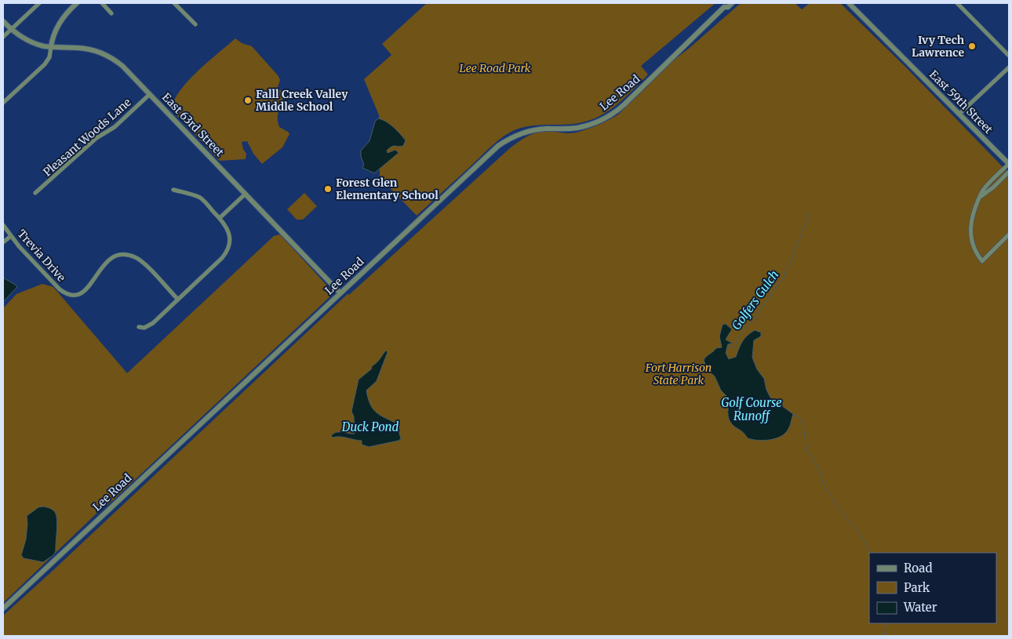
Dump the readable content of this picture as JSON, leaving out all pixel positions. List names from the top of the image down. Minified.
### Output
{"streets":{"street":["Lee Road","East 59th Street","East 63rd Street","Pleasant Woods Lane","Trevia Drive"]},"crossings":[["Lee Road","East 63rd Street"],["East 63rd Street","Pleasant Woods Lane"]],"water":["Golfers Gulch","Golf Course Runoff","Duck Pond"],"parks":["Lee Road Park","Fort Harrison State Park"],"places":["Ivy Tech Lawrence","Falll Creek Valley Middle School","Forest Glen Elementary School"],"legend":["Road","Park","Water"]}
